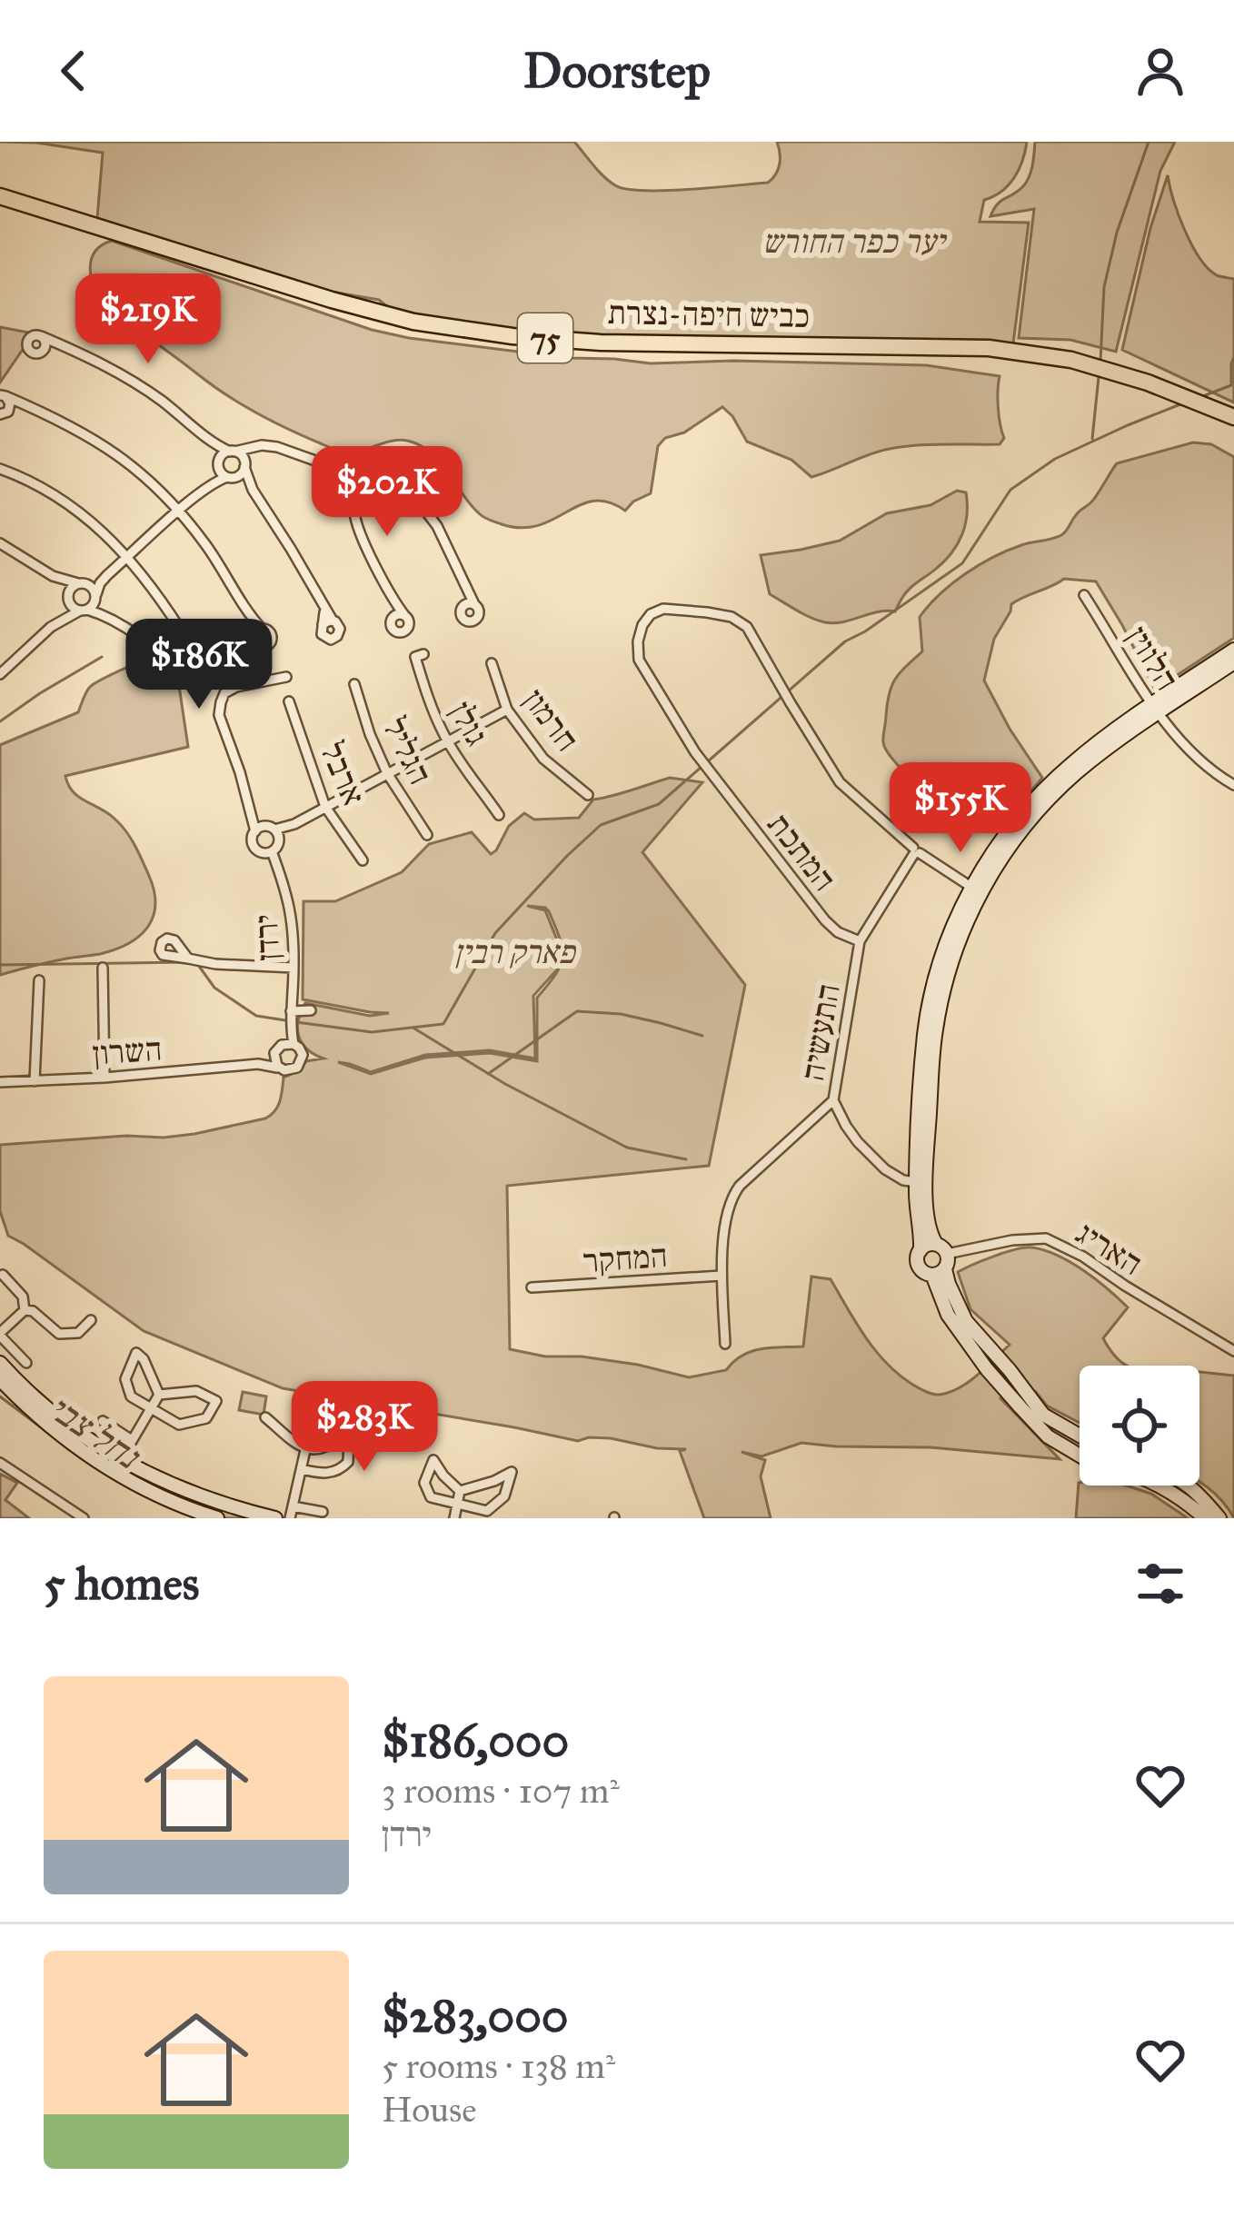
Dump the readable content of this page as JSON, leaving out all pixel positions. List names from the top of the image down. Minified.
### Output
{"streets":{"highway":["כביש חיפה-נצרת","75"],"street":["הלווין","חרמון","גולן","הגליל","ארבל","המתכת","ירדן","התעשיה","השרון","האריג","המחקר"]},"crossings":[["המתכת","התעשיה"],["ירדן","השרון"]],"water":["נחל צבי"],"parks":["יער כפר החורש","פארק רבין"],"page":{"header":"Doorstep","price":["$219K","$202K","$186K","$155K","$283K"],"heading":"5 homes","list":[{"name":"$186,000","note":"3 rooms · 107 m² · ירדן"},{"name":"$283,000","note":"5 rooms · 138 m² · House"}]}}
